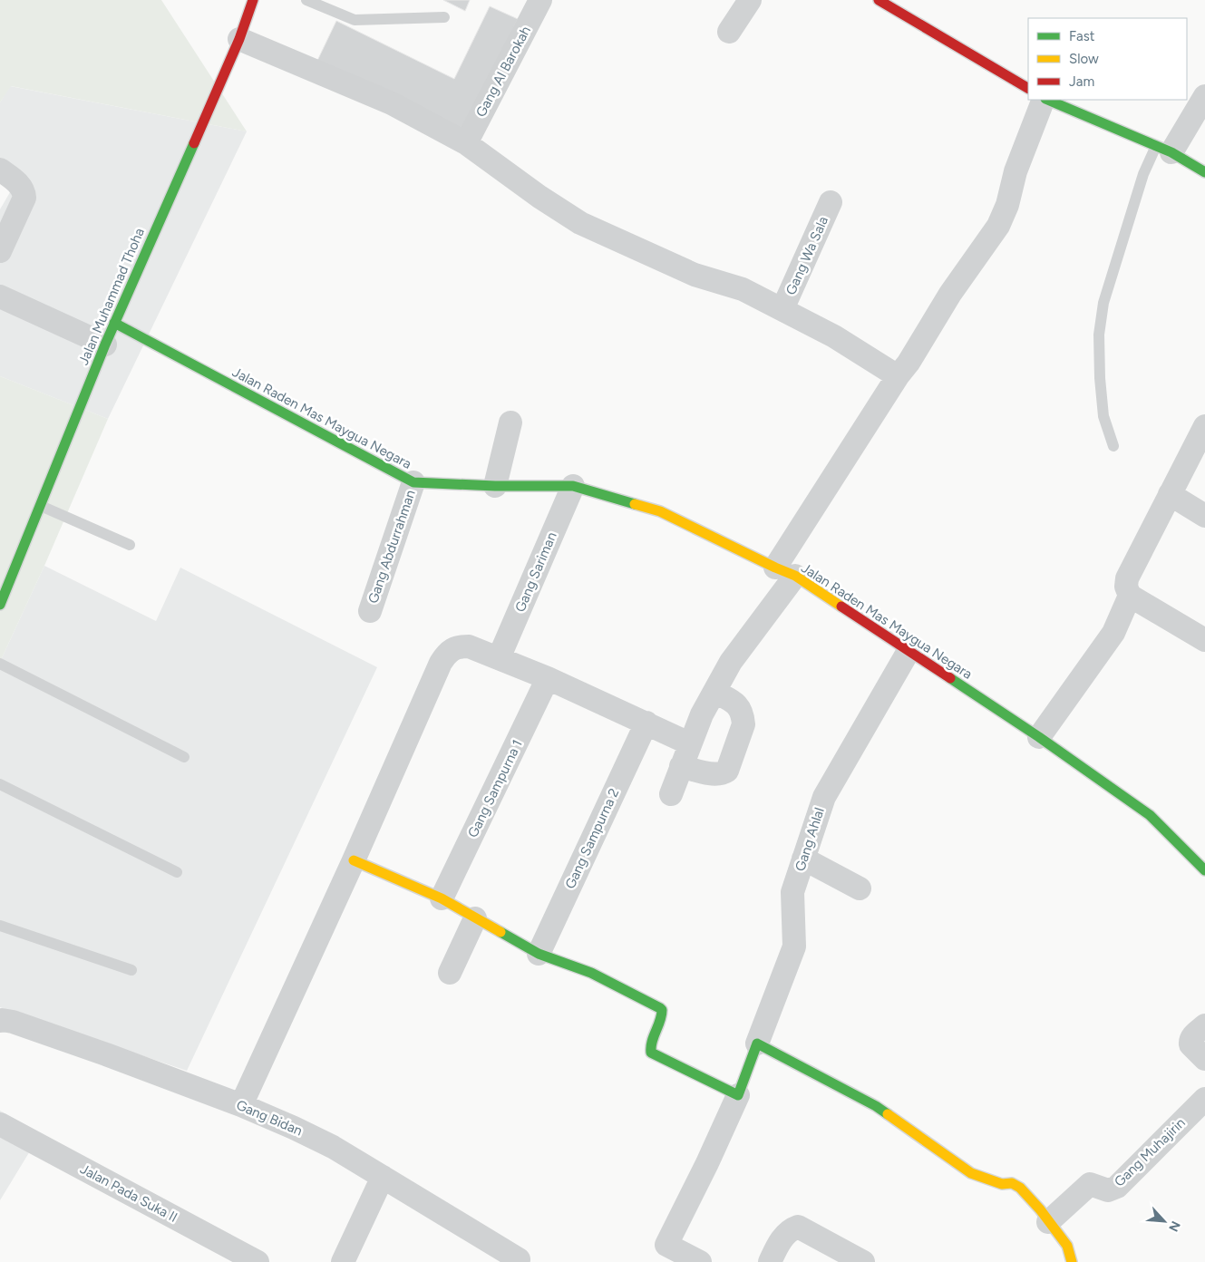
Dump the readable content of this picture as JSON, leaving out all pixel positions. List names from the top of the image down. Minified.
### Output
{"streets":{"street":["Gang Al Barokah","Gang Wa Sala","Jalan Muhammad Thoha","Jalan Raden Mas Maygua Negara","Gang Abdurrahman","Gang Sariman","Gang Sampurna 1","Gang Sampurna 2","Gang Ahlal","Gang Bidan","Gang Muhajirin","Jalan Pada Suka II"]},"crossings":[["Jalan Muhammad Thoha","Jalan Raden Mas Maygua Negara"],["Jalan Raden Mas Maygua Negara","Gang Abdurrahman"],["Jalan Raden Mas Maygua Negara","Gang Sariman"],["Jalan Raden Mas Maygua Negara","Gang Ahlal"]],"legend":["Fast","Slow","Jam"],"north":"bottom right"}
